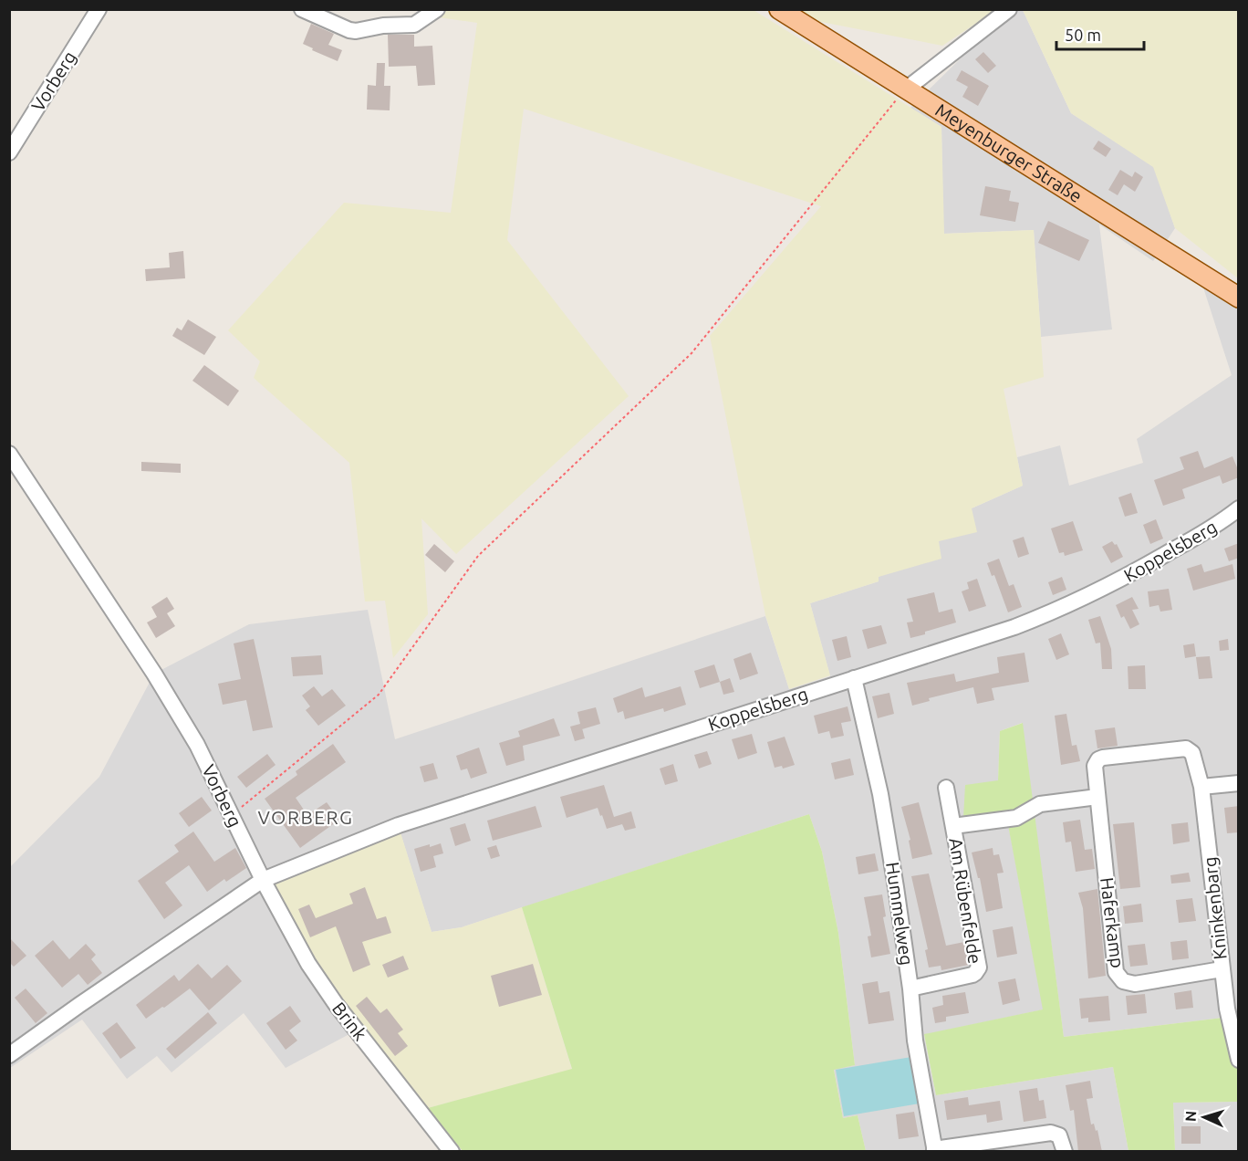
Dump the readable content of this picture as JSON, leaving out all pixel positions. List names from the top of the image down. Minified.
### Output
{"streets":{"main road":["Meyenburger Straße"],"street":["Vorberg","Koppelsberg","Am Rübenfelde","Kninkenbarg","Hummelweg","Haferkamp","Brink"]},"crossings":[["Vorberg","Koppelsberg"],["Vorberg","Brink"],["Koppelsberg","Hummelweg"],["Koppelsberg","Brink"],["Am Rübenfelde","Hummelweg"],["Am Rübenfelde","Haferkamp"],["Kninkenbarg","Haferkamp"]],"districts":["VORBERG"],"scale_bar":"50 m","north":"left"}
